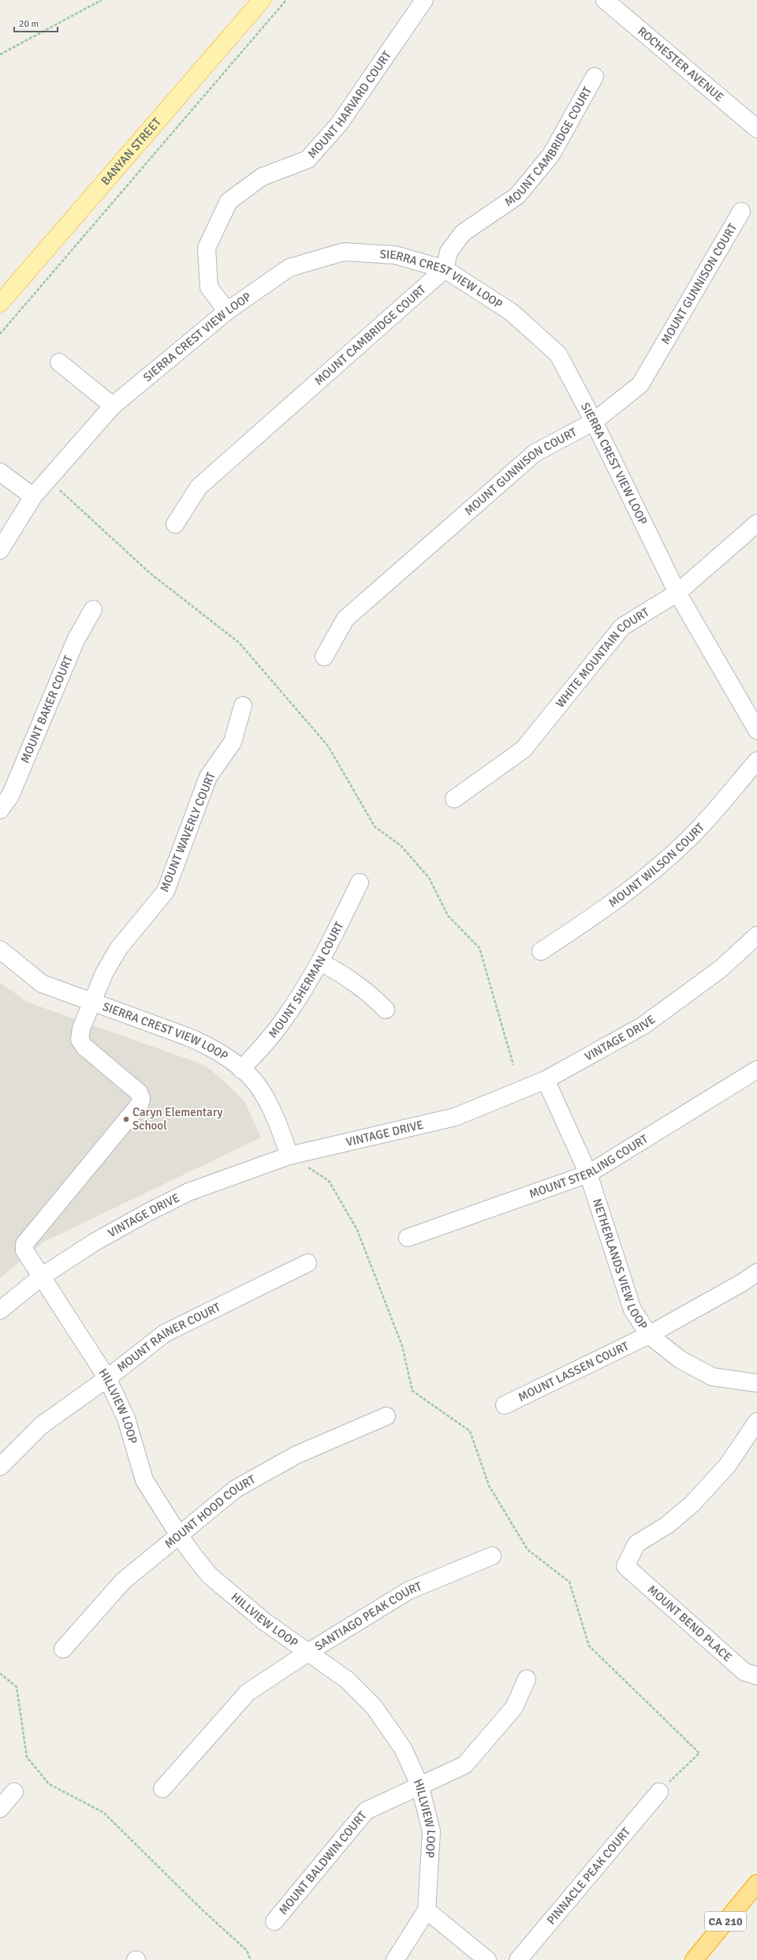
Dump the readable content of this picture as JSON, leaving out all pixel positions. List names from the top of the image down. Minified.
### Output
{"streets":{"highway":["CA 210"],"main road":["BANYAN STREET"],"street":["ROCHESTER AVENUE","MOUNT HARVARD COURT","MOUNT CAMBRIDGE COURT","SIERRA CREST VIEW LOOP","MOUNT GUNNISON COURT","WHITE MOUNTAIN COURT","MOUNT BAKER COURT","MOUNT WAVERLY COURT","MOUNT WILSON COURT","MOUNT SHERMAN COURT","VINTAGE DRIVE","MOUNT STERLING COURT","NETHERLANDS VIEW LOOP","MOUNT RAINER COURT","MOUNT LASSEN COURT","HILLVIEW LOOP","MOUNT HOOD COURT","SANTIAGO PEAK COURT","MOUNT BEND PLACE","MOUNT BALDWIN COURT","PINNACLE PEAK COURT"]},"crossings":[["MOUNT HARVARD COURT","SIERRA CREST VIEW LOOP"],["MOUNT CAMBRIDGE COURT","SIERRA CREST VIEW LOOP"],["SIERRA CREST VIEW LOOP","MOUNT GUNNISON COURT"],["SIERRA CREST VIEW LOOP","WHITE MOUNTAIN COURT"],["SIERRA CREST VIEW LOOP","MOUNT WAVERLY COURT"],["SIERRA CREST VIEW LOOP","MOUNT SHERMAN COURT"],["SIERRA CREST VIEW LOOP","VINTAGE DRIVE"],["MOUNT WAVERLY COURT","HILLVIEW LOOP"],["VINTAGE DRIVE","NETHERLANDS VIEW LOOP"],["VINTAGE DRIVE","HILLVIEW LOOP"],["MOUNT STERLING COURT","NETHERLANDS VIEW LOOP"],["NETHERLANDS VIEW LOOP","MOUNT LASSEN COURT"],["MOUNT RAINER COURT","HILLVIEW LOOP"],["HILLVIEW LOOP","MOUNT HOOD COURT"],["HILLVIEW LOOP","SANTIAGO PEAK COURT"],["HILLVIEW LOOP","MOUNT BALDWIN COURT"]],"places":["Caryn Elementary School"],"scale_bar":"20 m"}
